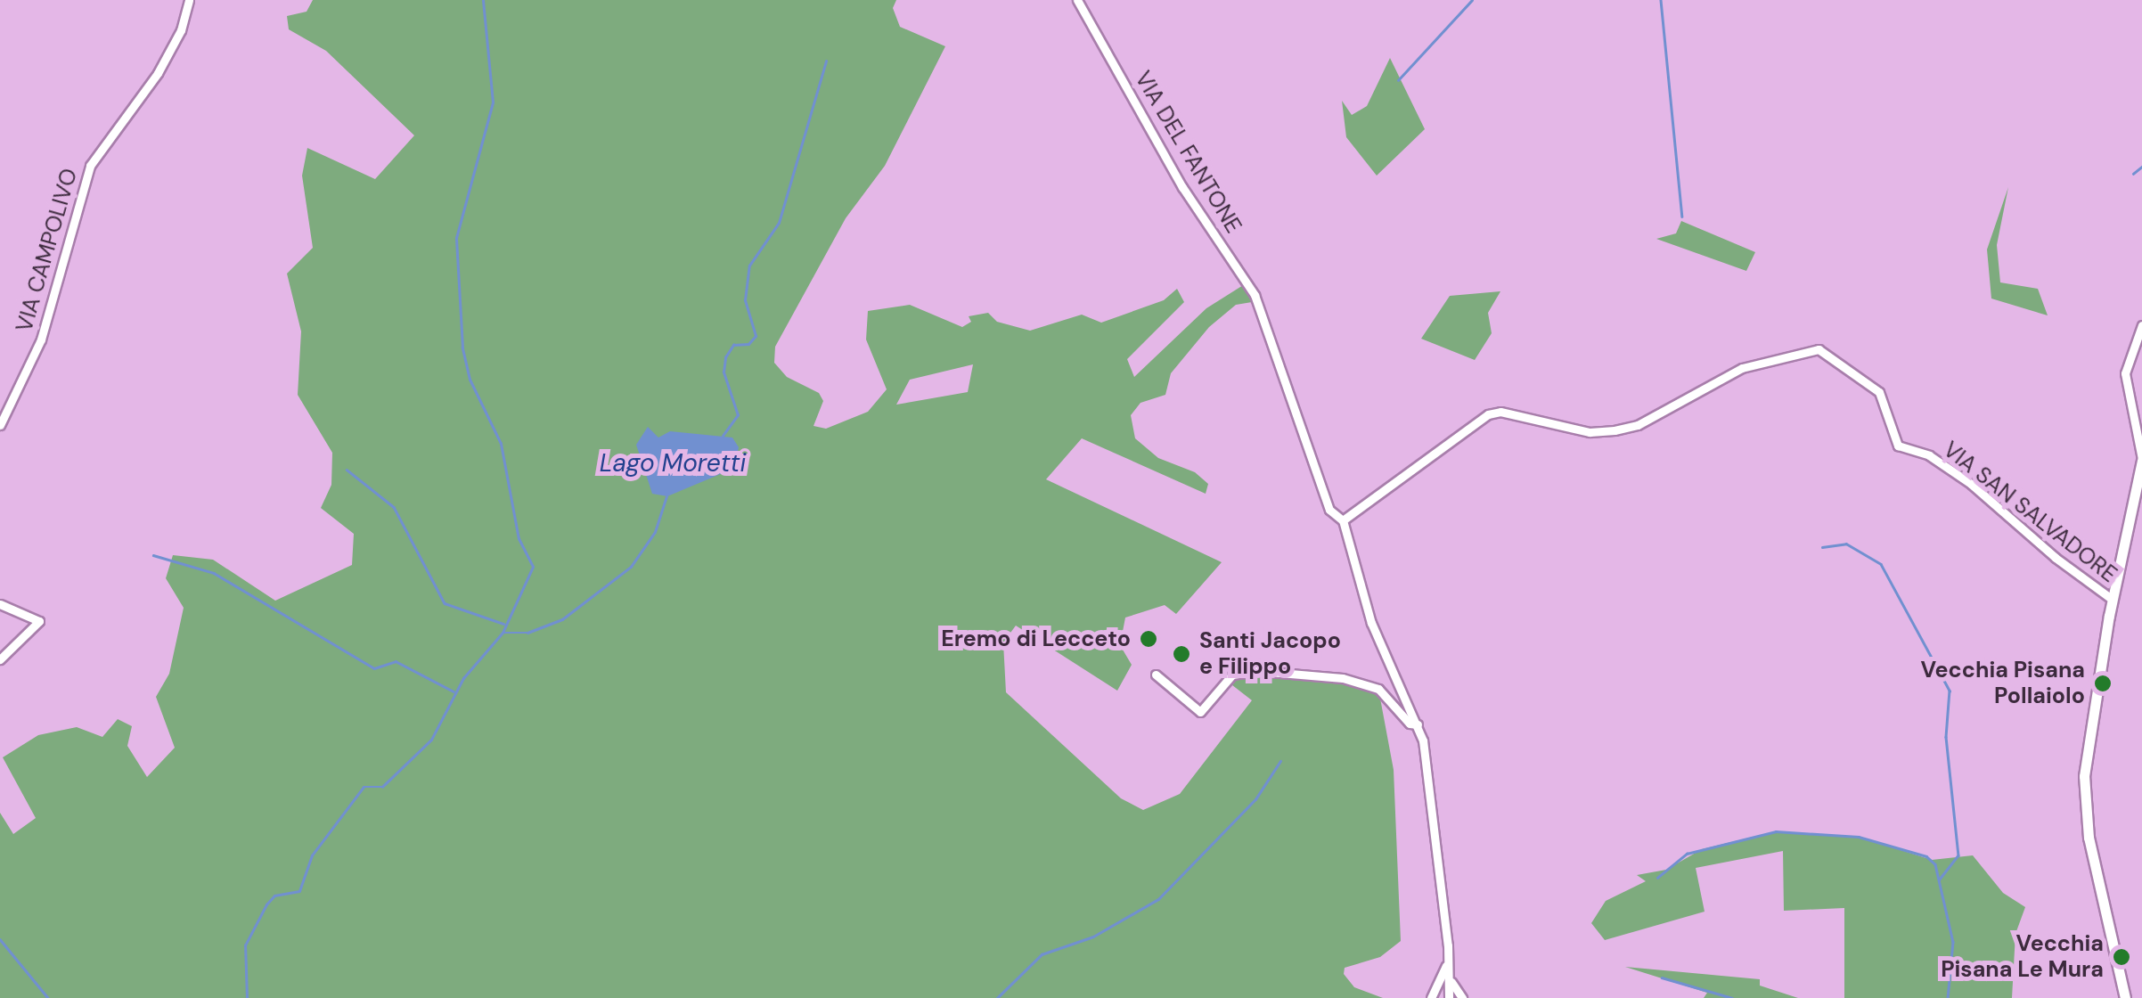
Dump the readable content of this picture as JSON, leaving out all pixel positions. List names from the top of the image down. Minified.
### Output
{"streets":{"street":["VIA DEL FANTONE","VIA CAMPOLIVO","VIA SAN SALVADORE"]},"crossings":[["VIA DEL FANTONE","VIA SAN SALVADORE"]],"water":["Lago Moretti"],"places":["Eremo di Lecceto","Santi Jacopo e Filippo","Vecchia Pisana Pollaiolo","Vecchia Pisana Le Mura"]}
